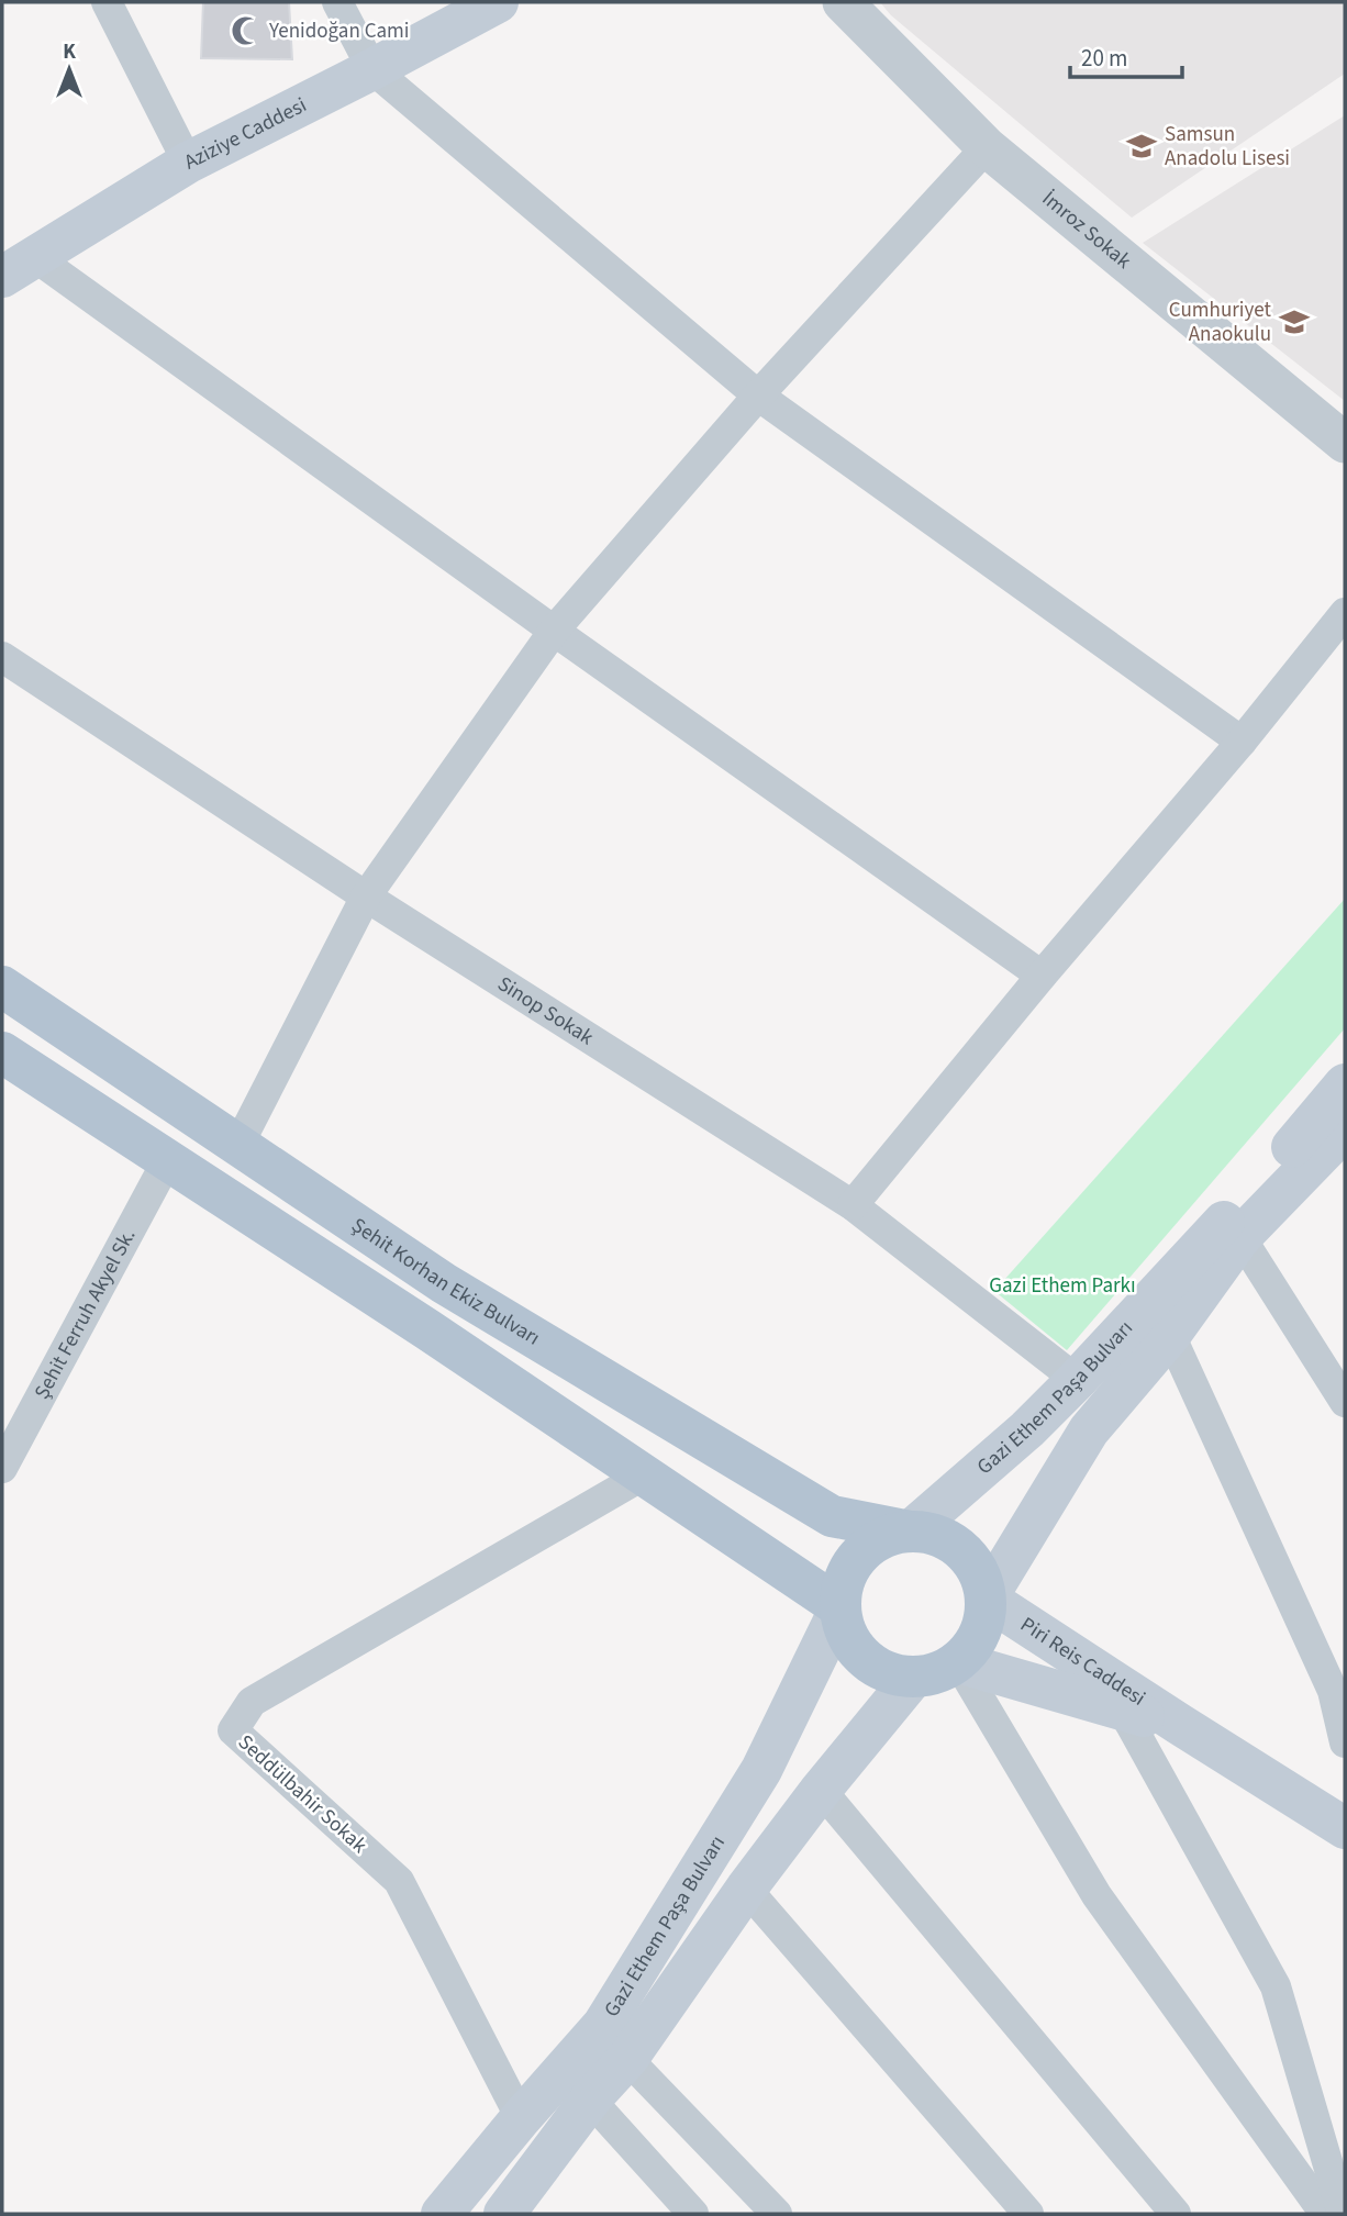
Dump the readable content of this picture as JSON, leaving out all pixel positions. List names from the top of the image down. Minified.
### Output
{"streets":{"main road":["Aziziye Caddesi","Şehit Korhan Ekiz Bulvarı","Gazi Ethem Paşa Bulvarı","Piri Reis Caddesi"],"street":["İmroz Sokak","Sinop Sokak","Şehit Ferruh Akyel Sk.","Seddülbahir Sokak"]},"crossings":[["Sinop Sokak","Gazi Ethem Paşa Bulvarı"],["Şehit Korhan Ekiz Bulvarı","Gazi Ethem Paşa Bulvarı"],["Şehit Korhan Ekiz Bulvarı","Piri Reis Caddesi"],["Gazi Ethem Paşa Bulvarı","Piri Reis Caddesi"],["Gazi Ethem Paşa Bulvarı","Seddülbahir Sokak"]],"parks":["Gazi Ethem Parkı"],"places":{"mosque":["Yenidoğan Cami"],"school or university":["Samsun Anadolu Lisesi","Cumhuriyet Anaokulu"]},"scale_bar":"20 m","north":"top"}
